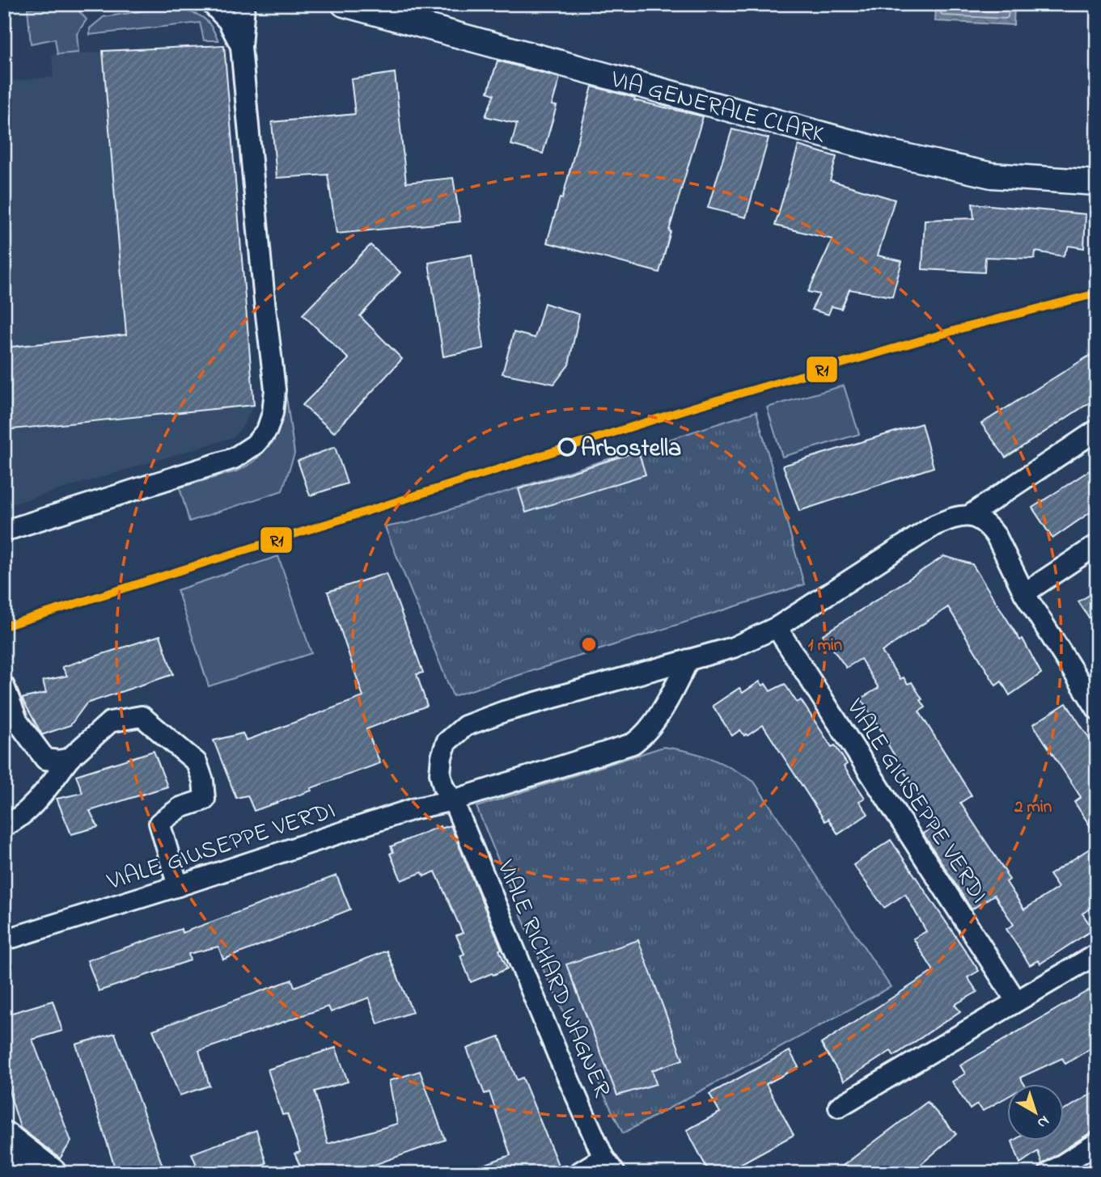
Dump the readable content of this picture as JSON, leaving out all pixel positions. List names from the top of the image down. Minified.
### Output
{"streets":{"main road":["VIA GENERALE CLARK"],"street":["VIALE GIUSEPPE VERDI","VIALE RICHARD WAGNER"]},"crossings":[["VIALE GIUSEPPE VERDI","VIALE RICHARD WAGNER"]],"places":["Arbostella"],"lines":["transit line R1"],"north":"bottom right","rings":["1 min","2 min"]}
